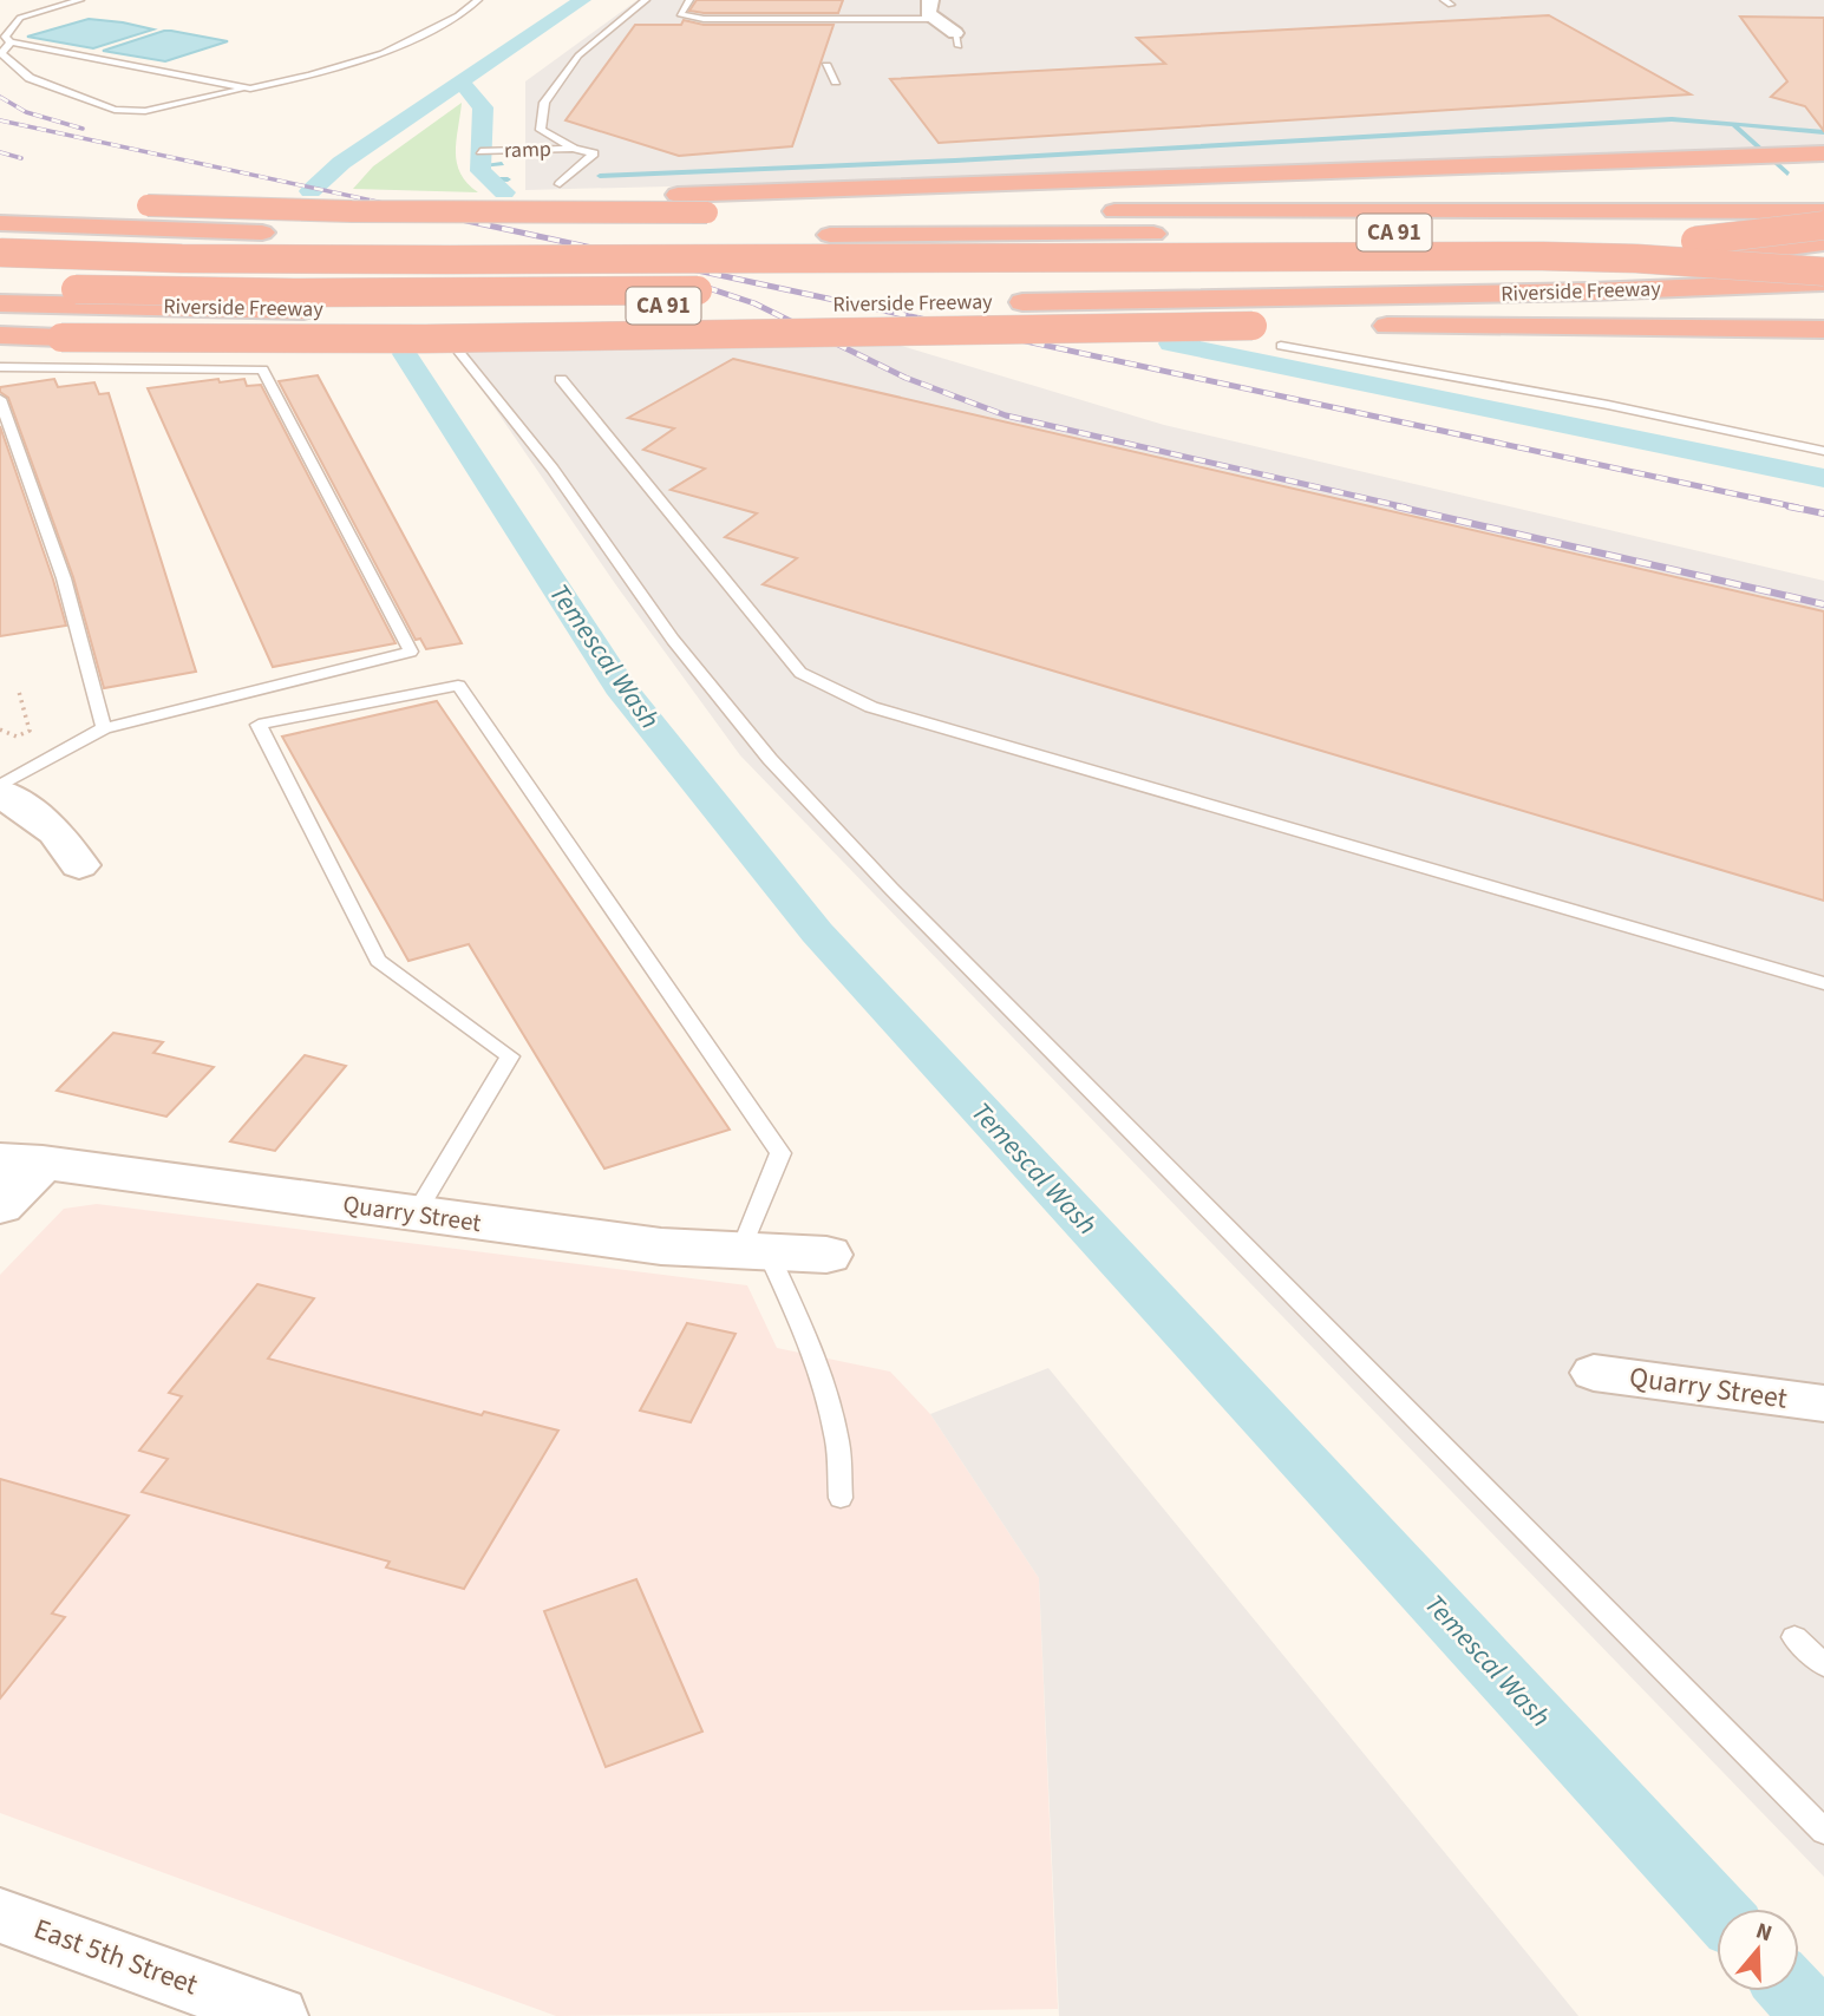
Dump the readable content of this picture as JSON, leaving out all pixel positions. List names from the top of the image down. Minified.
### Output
{"streets":{"highway":["CA 91","Riverside Freeway"],"street":["Quarry Street","East 5th Street"],"lane":["ramp"]},"water":["Temescal Wash"],"north":"top"}
